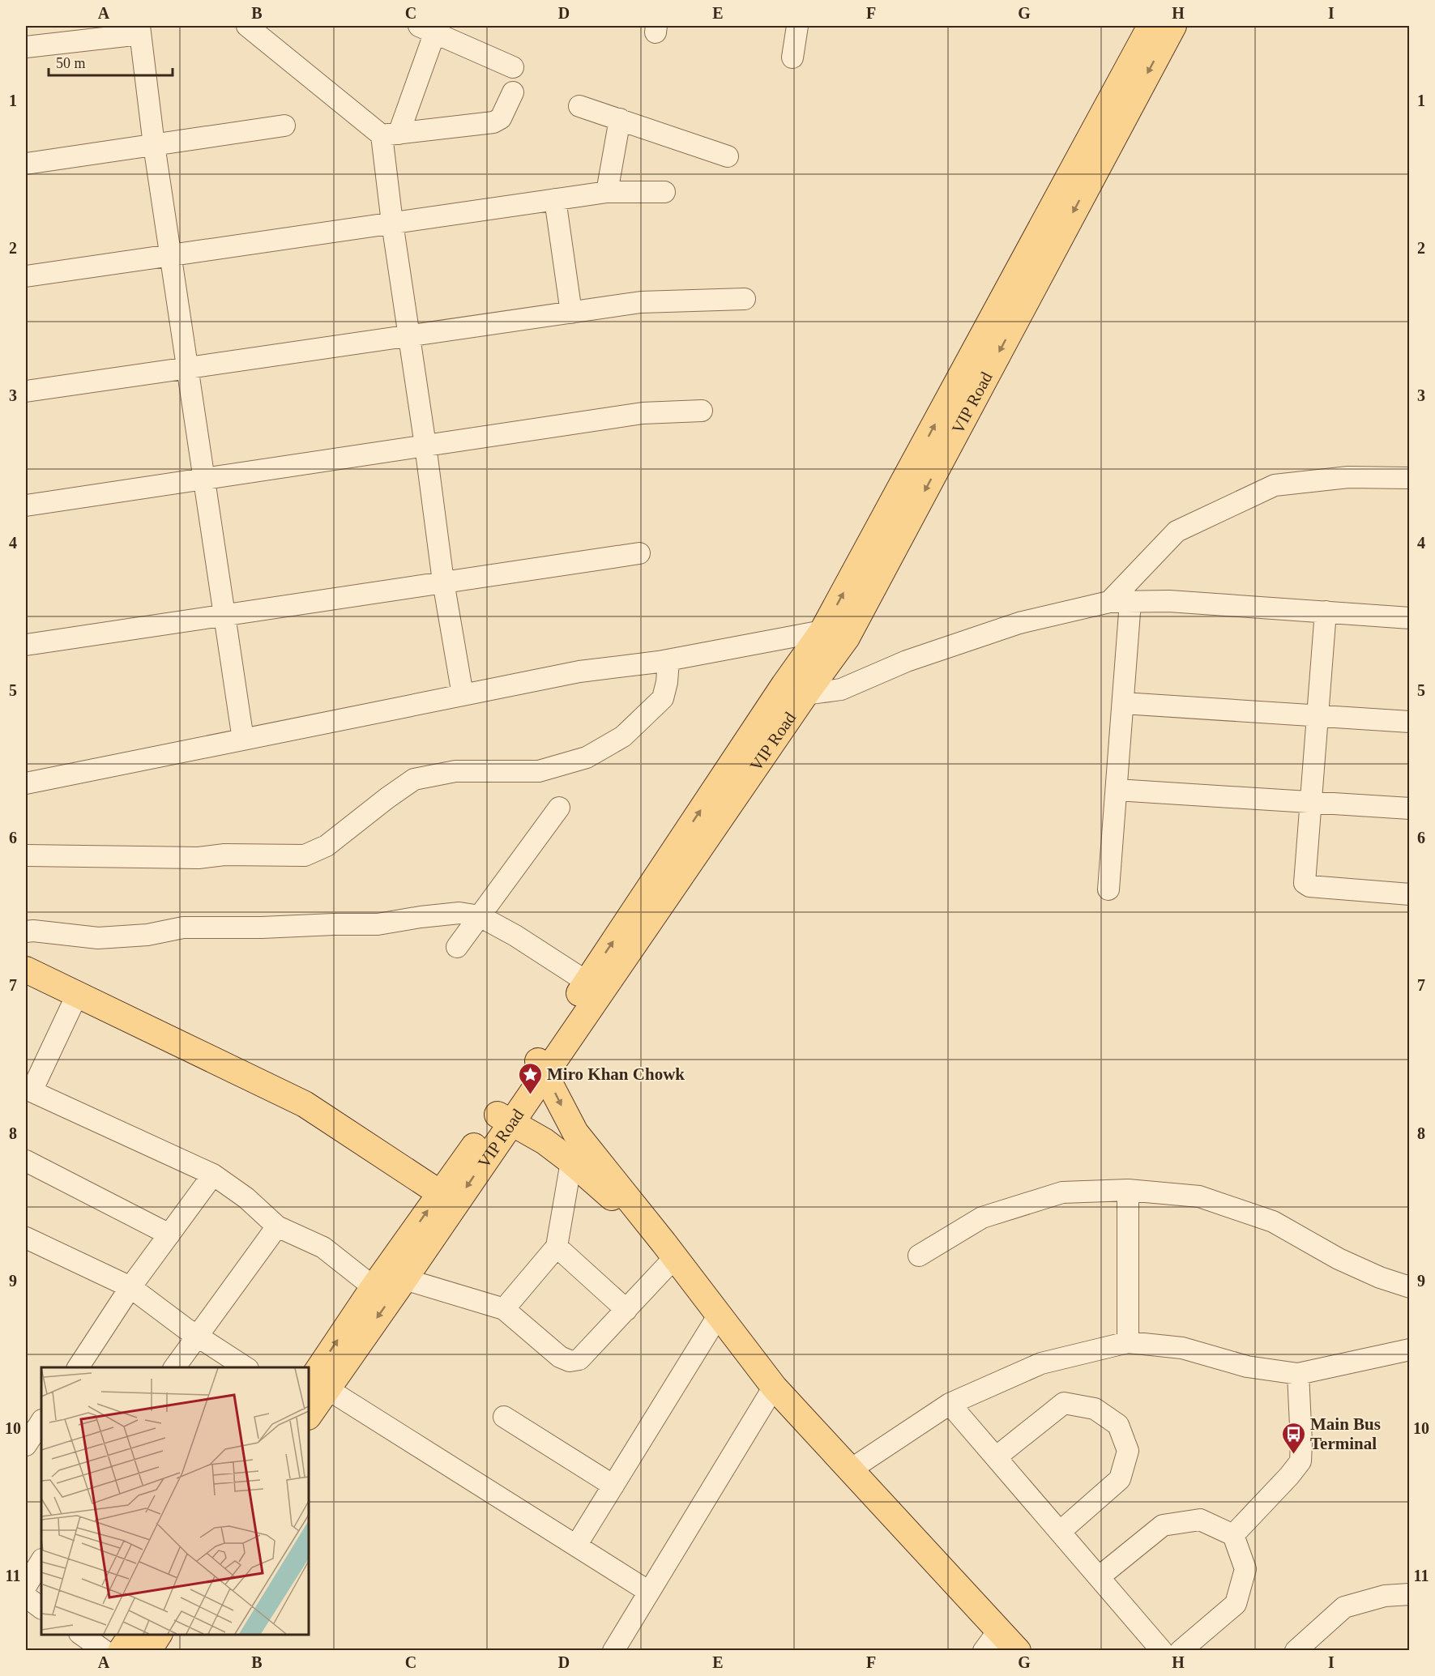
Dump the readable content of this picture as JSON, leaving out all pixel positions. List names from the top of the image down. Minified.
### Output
{"streets":{"main road":["VIP Road"]},"places":{"place":["Miro Khan Chowk"],"bus stop":["Main Bus Terminal"]},"scale_bar":"50 m","grid":{"columns":["A","B","C","D","E","F","G","H","I"],"rows":["1","2","3","4","5","6","7","8","9","10","11"]}}
